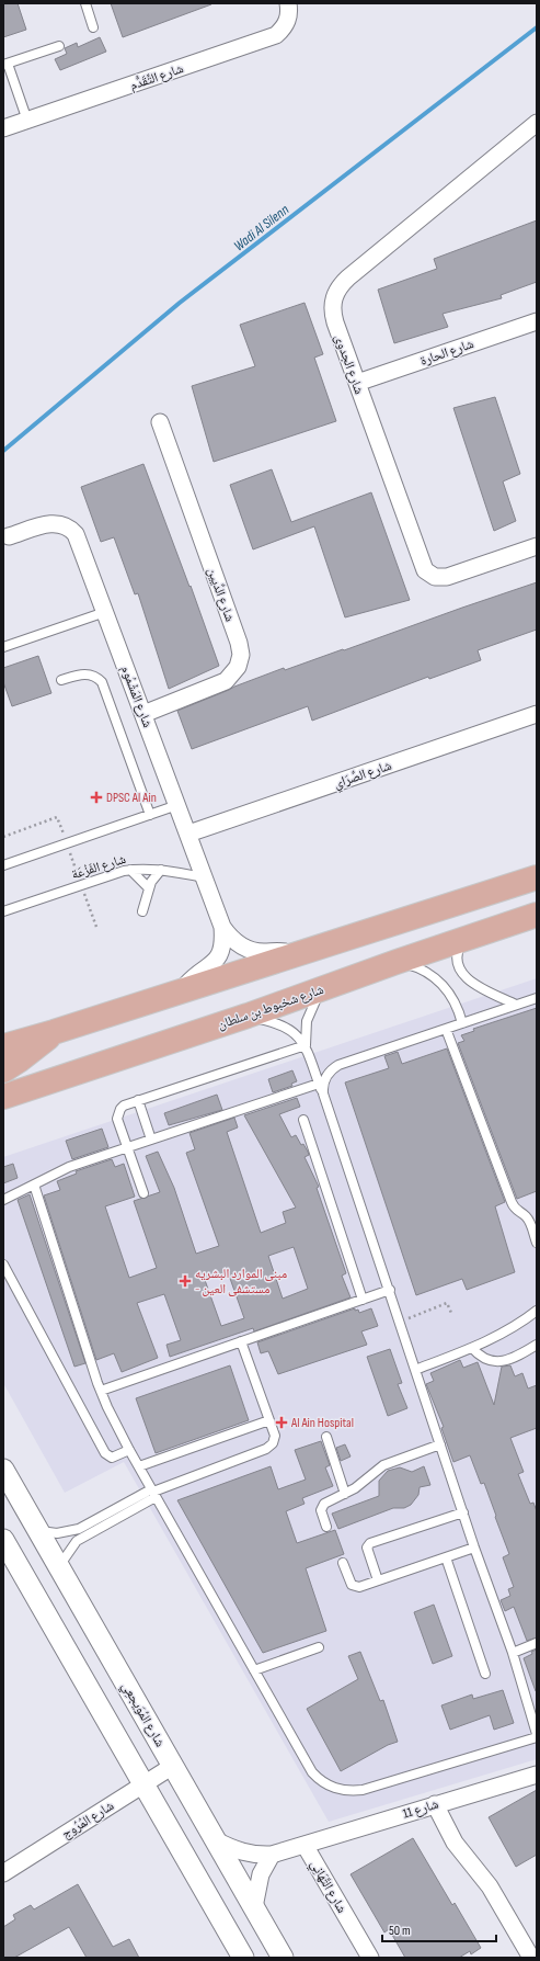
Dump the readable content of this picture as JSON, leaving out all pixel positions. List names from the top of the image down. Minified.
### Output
{"streets":{"main road":["شارع شخبوط بن سلطان"],"street":["شارع التَّقَدُّم","شارع الحارة","شارع الجدوى","شارع الدِّيين","شارع المَشْمُوم","شارع الصِّرَاي","شارع المُوَيجعِي","شارع 11","شارع المُرُوج","شارع التَّهَانِي"],"lane":["شارع الفَزْعَة"]},"crossings":[["شارع الحارة","شارع الجدوى"],["شارع الدِّيين","شارع المَشْمُوم"],["شارع المَشْمُوم","شارع الصِّرَاي"],["شارع المَشْمُوم","شارع الفَزْعَة"],["شارع المُوَيجعِي","شارع المُرُوج"],["شارع المُوَيجعِي","شارع التَّهَانِي"],["شارع 11","شارع التَّهَانِي"]],"water":["Wadi Al Silenn"],"places":{"health":["DPSC Al Ain","مبنى الموارد البشريه - مستشفى العين","Al Ain Hospital"]},"scale_bar":"50 m"}
